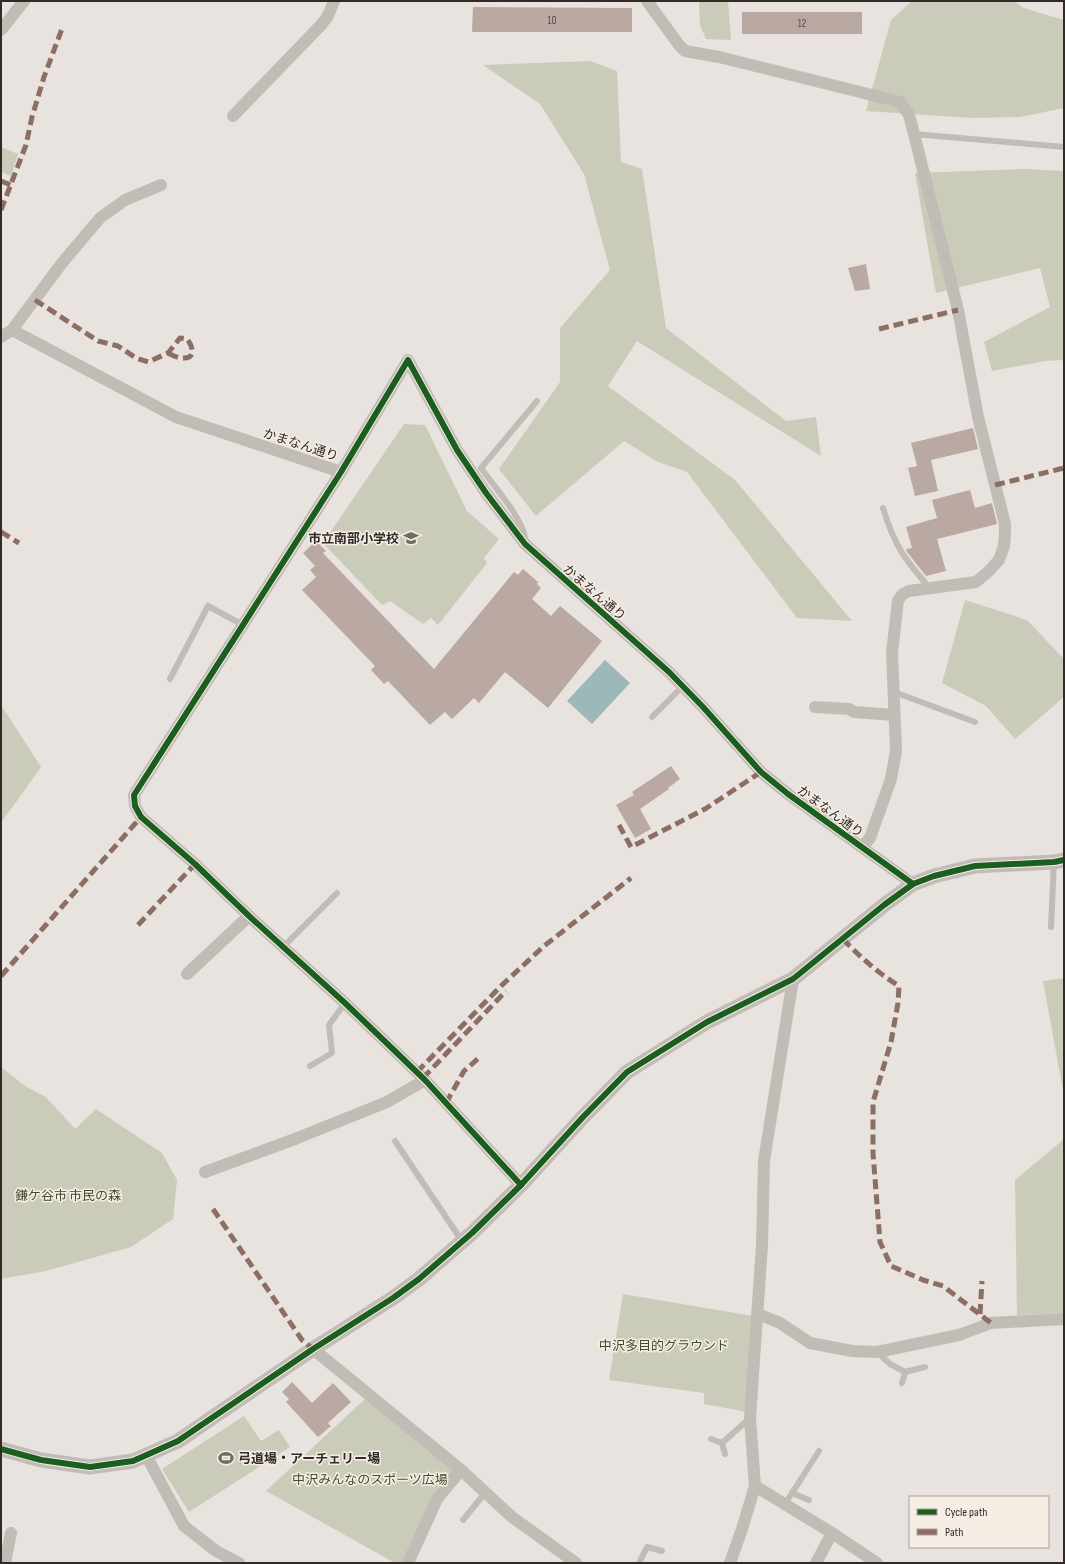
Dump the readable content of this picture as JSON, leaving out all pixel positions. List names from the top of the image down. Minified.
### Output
{"streets":{"street":["かまなん通り"]},"parks":["鎌ケ谷市 市民の森","中沢多目的グラウンド","中沢みんなのスポーツ広場"],"places":{"school or university":["市立南部小学校"],"sports":["弓道場・アーチェリー場"]},"house_numbers":["10","12"],"legend":["Cycle path","Path"]}
